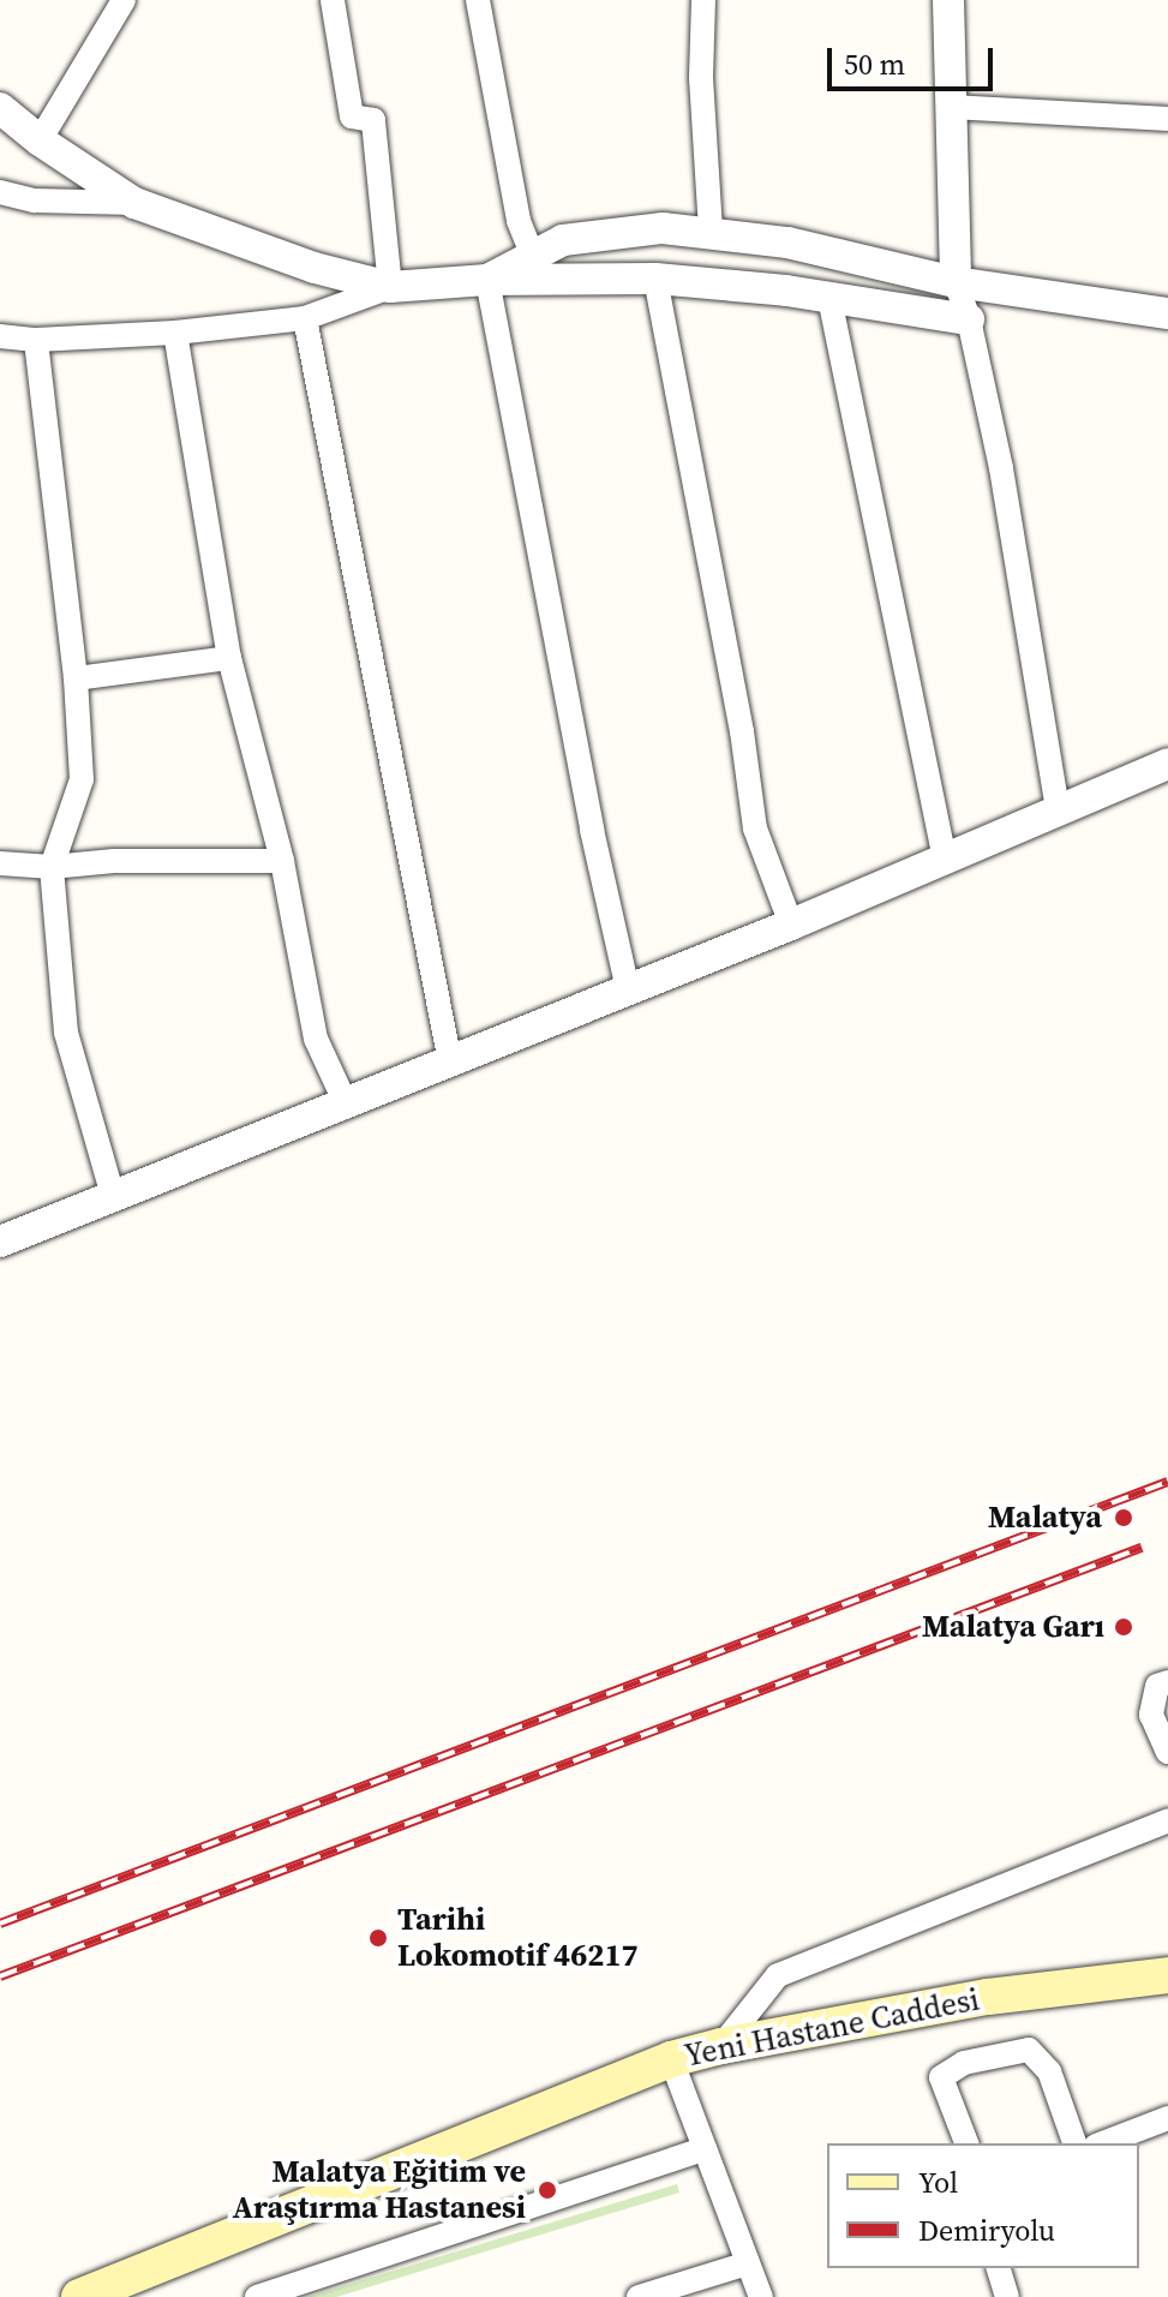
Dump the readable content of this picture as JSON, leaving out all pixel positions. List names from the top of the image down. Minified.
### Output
{"streets":{"main road":["Yeni Hastane Caddesi"]},"places":["Malatya","Malatya Garı","Tarihi Lokomotif 46217","Malatya Eğitim ve Araştırma Hastanesi"],"legend":["Yol","Demiryolu"],"scale_bar":"50 m"}
